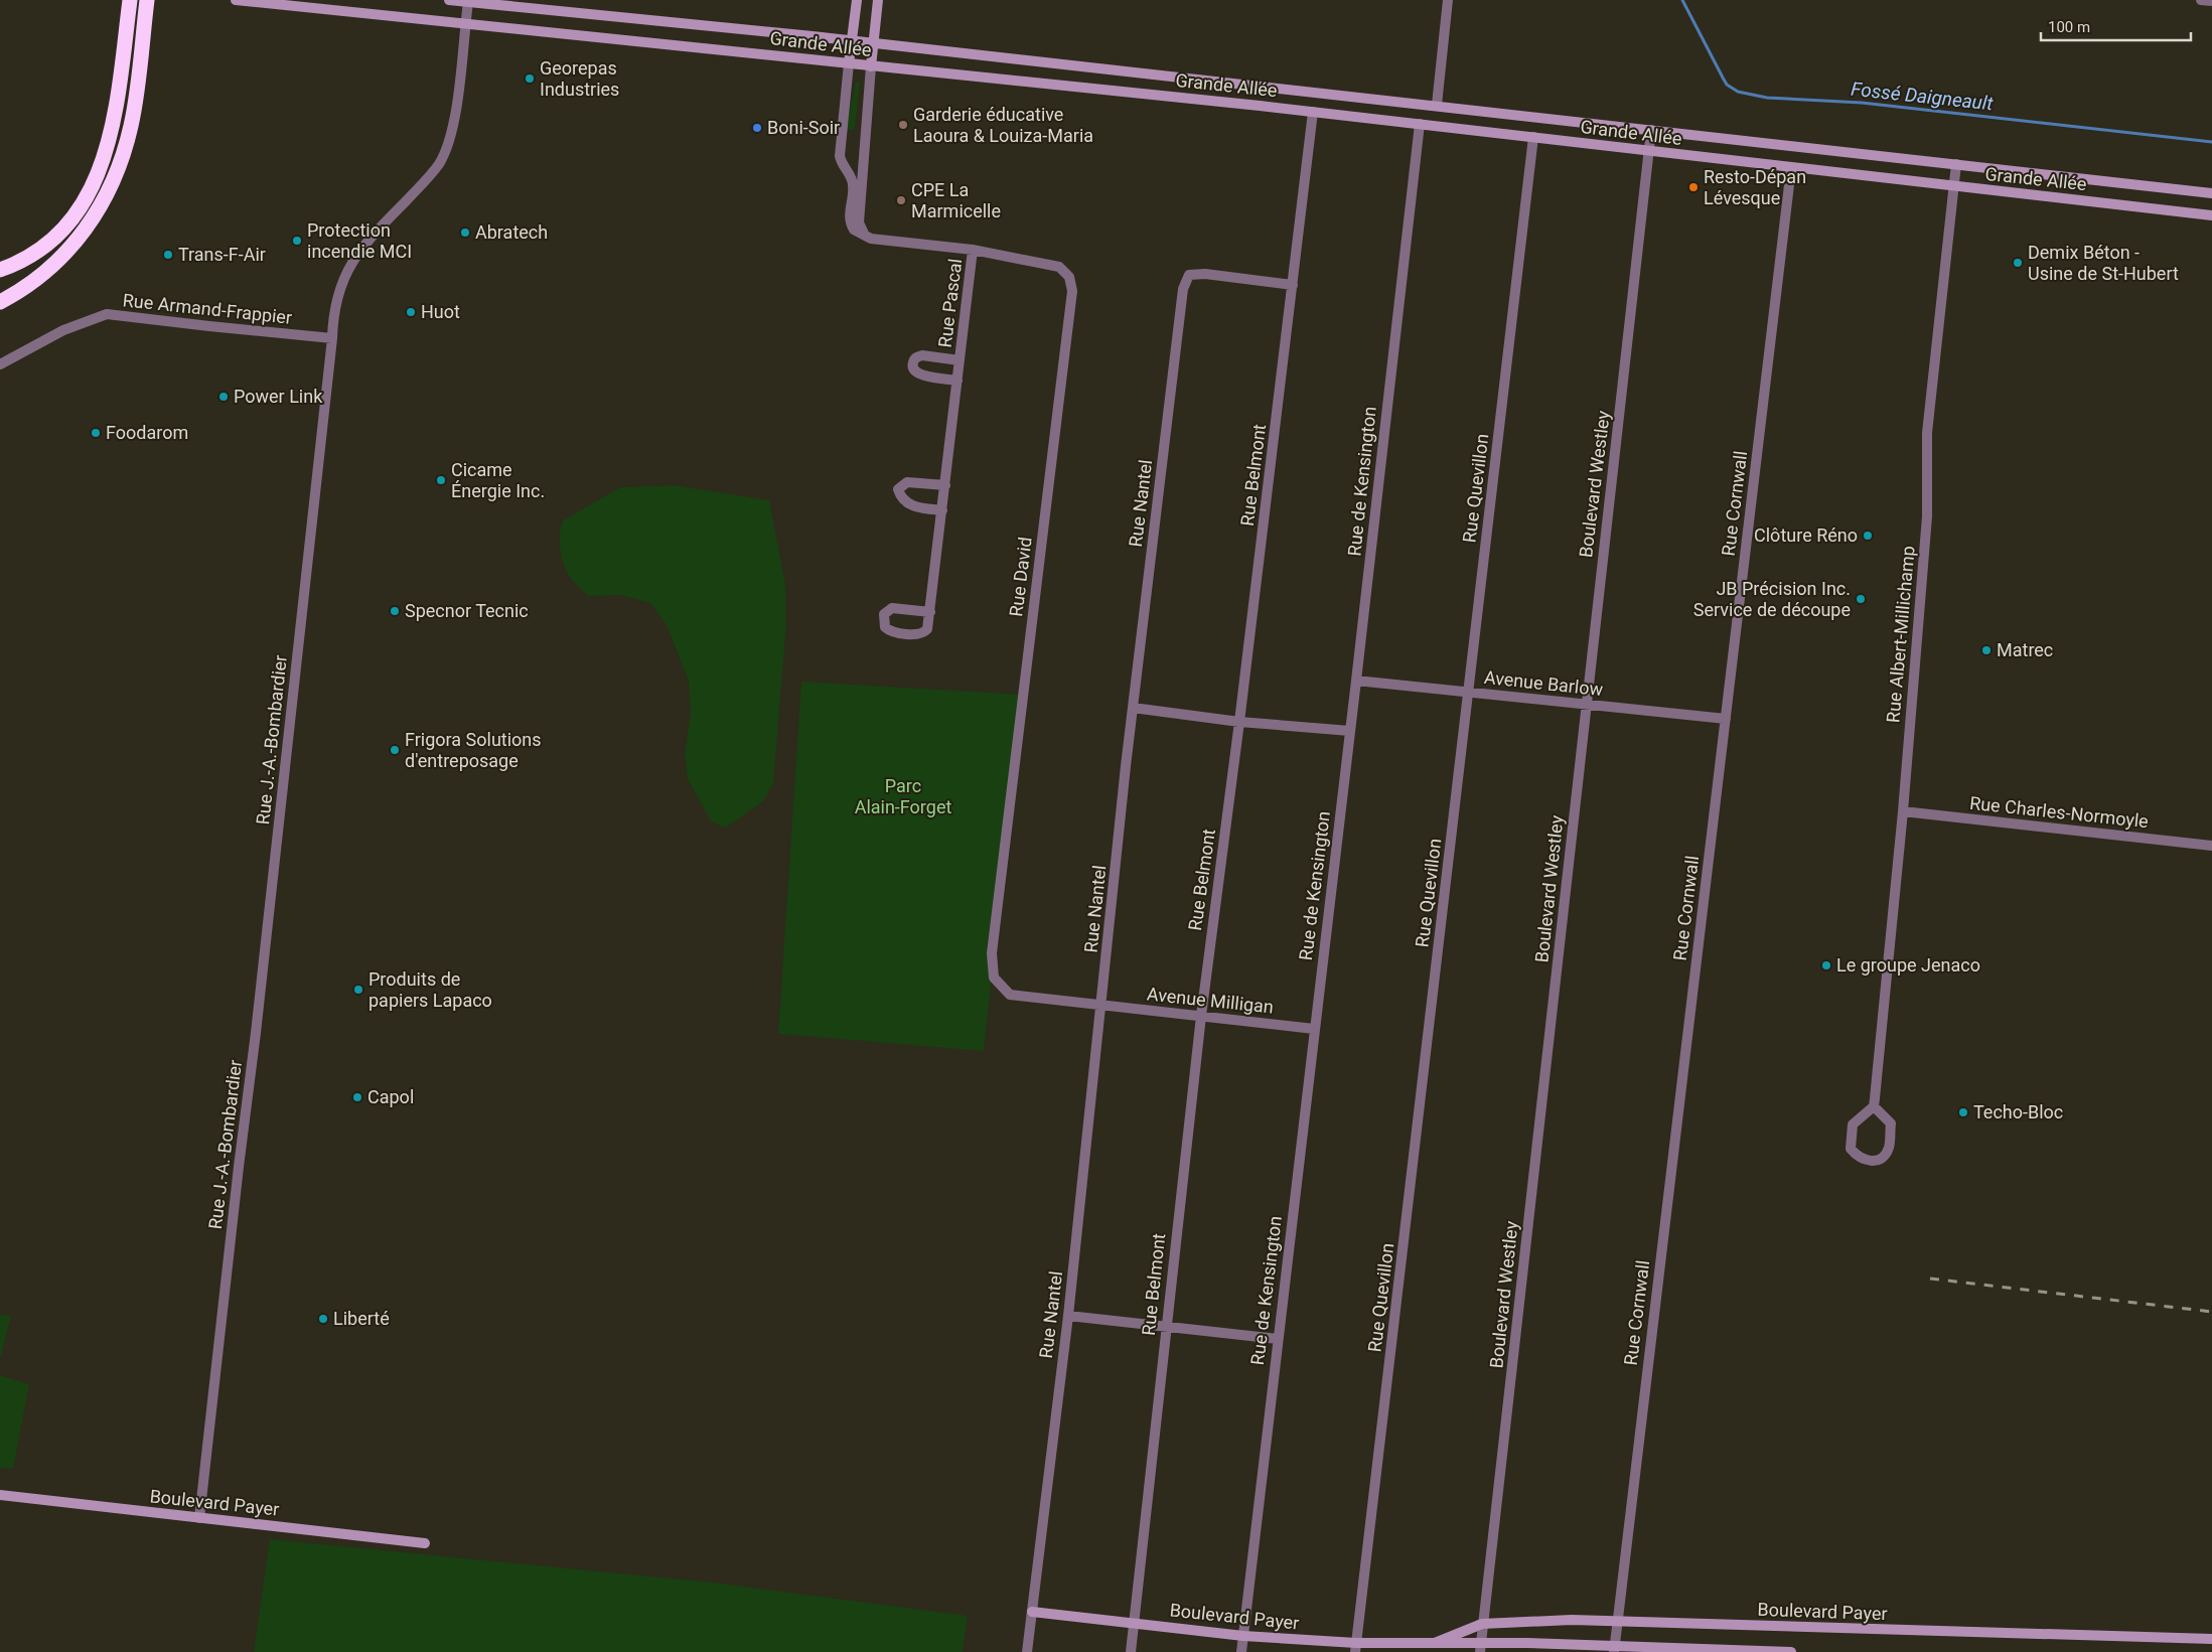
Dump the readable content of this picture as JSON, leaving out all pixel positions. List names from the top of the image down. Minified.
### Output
{"streets":{"main road":["Grande Allée","Boulevard Payer"],"street":["Rue Pascal","Rue Armand-Frappier","Rue Belmont","Rue de Kensington","Boulevard Westley","Rue Quevillon","Rue Nantel","Rue Cornwall","Rue David","Rue Albert-Millichamp","Avenue Barlow","Rue J.-A.-Bombardier","Rue Charles-Normoyle","Avenue Milligan"]},"crossings":[["Grande Allée","Rue Belmont"],["Grande Allée","Rue de Kensington"],["Grande Allée","Boulevard Westley"],["Grande Allée","Rue Quevillon"],["Grande Allée","Rue Cornwall"],["Grande Allée","Rue Albert-Millichamp"],["Grande Allée","Rue J.-A.-Bombardier"],["Rue Pascal","Rue David"],["Rue Armand-Frappier","Rue J.-A.-Bombardier"],["Rue Belmont","Rue Nantel"],["Rue Belmont","Avenue Milligan"],["Rue Belmont","Boulevard Payer"],["Rue de Kensington","Avenue Barlow"],["Rue de Kensington","Avenue Milligan"],["Rue de Kensington","Boulevard Payer"],["Boulevard Westley","Avenue Barlow"],["Boulevard Westley","Boulevard Payer"],["Rue Quevillon","Avenue Barlow"],["Rue Quevillon","Boulevard Payer"],["Rue Nantel","Rue David"],["Rue Nantel","Avenue Milligan"],["Rue Nantel","Boulevard Payer"],["Rue Cornwall","Avenue Barlow"],["Rue Cornwall","Boulevard Payer"],["Rue David","Avenue Milligan"],["Rue Albert-Millichamp","Rue Charles-Normoyle"],["Rue J.-A.-Bombardier","Boulevard Payer"]],"water":["Fossé Daigneault"],"parks":["Parc Alain-Forget"],"places":["Georepas Industries","Garderie éducative Laoura & Louiza-Maria","Boni-Soir","Resto-Dépan Lévesque","CPE La Marmicelle","Abratech","Protection incendie MCI","Trans-F-Air","Demix Béton - Usine de St-Hubert","Huot","Power Link","Foodarom","Cicame Énergie Inc.","Clôture Réno","JB Précision Inc. Service de découpe","Specnor Tecnic","Matrec","Frigora Solutions d'entreposage","Le groupe Jenaco","Produits de papiers Lapaco","Capol","Techo-Bloc","Liberté"],"scale_bar":"100 m"}
